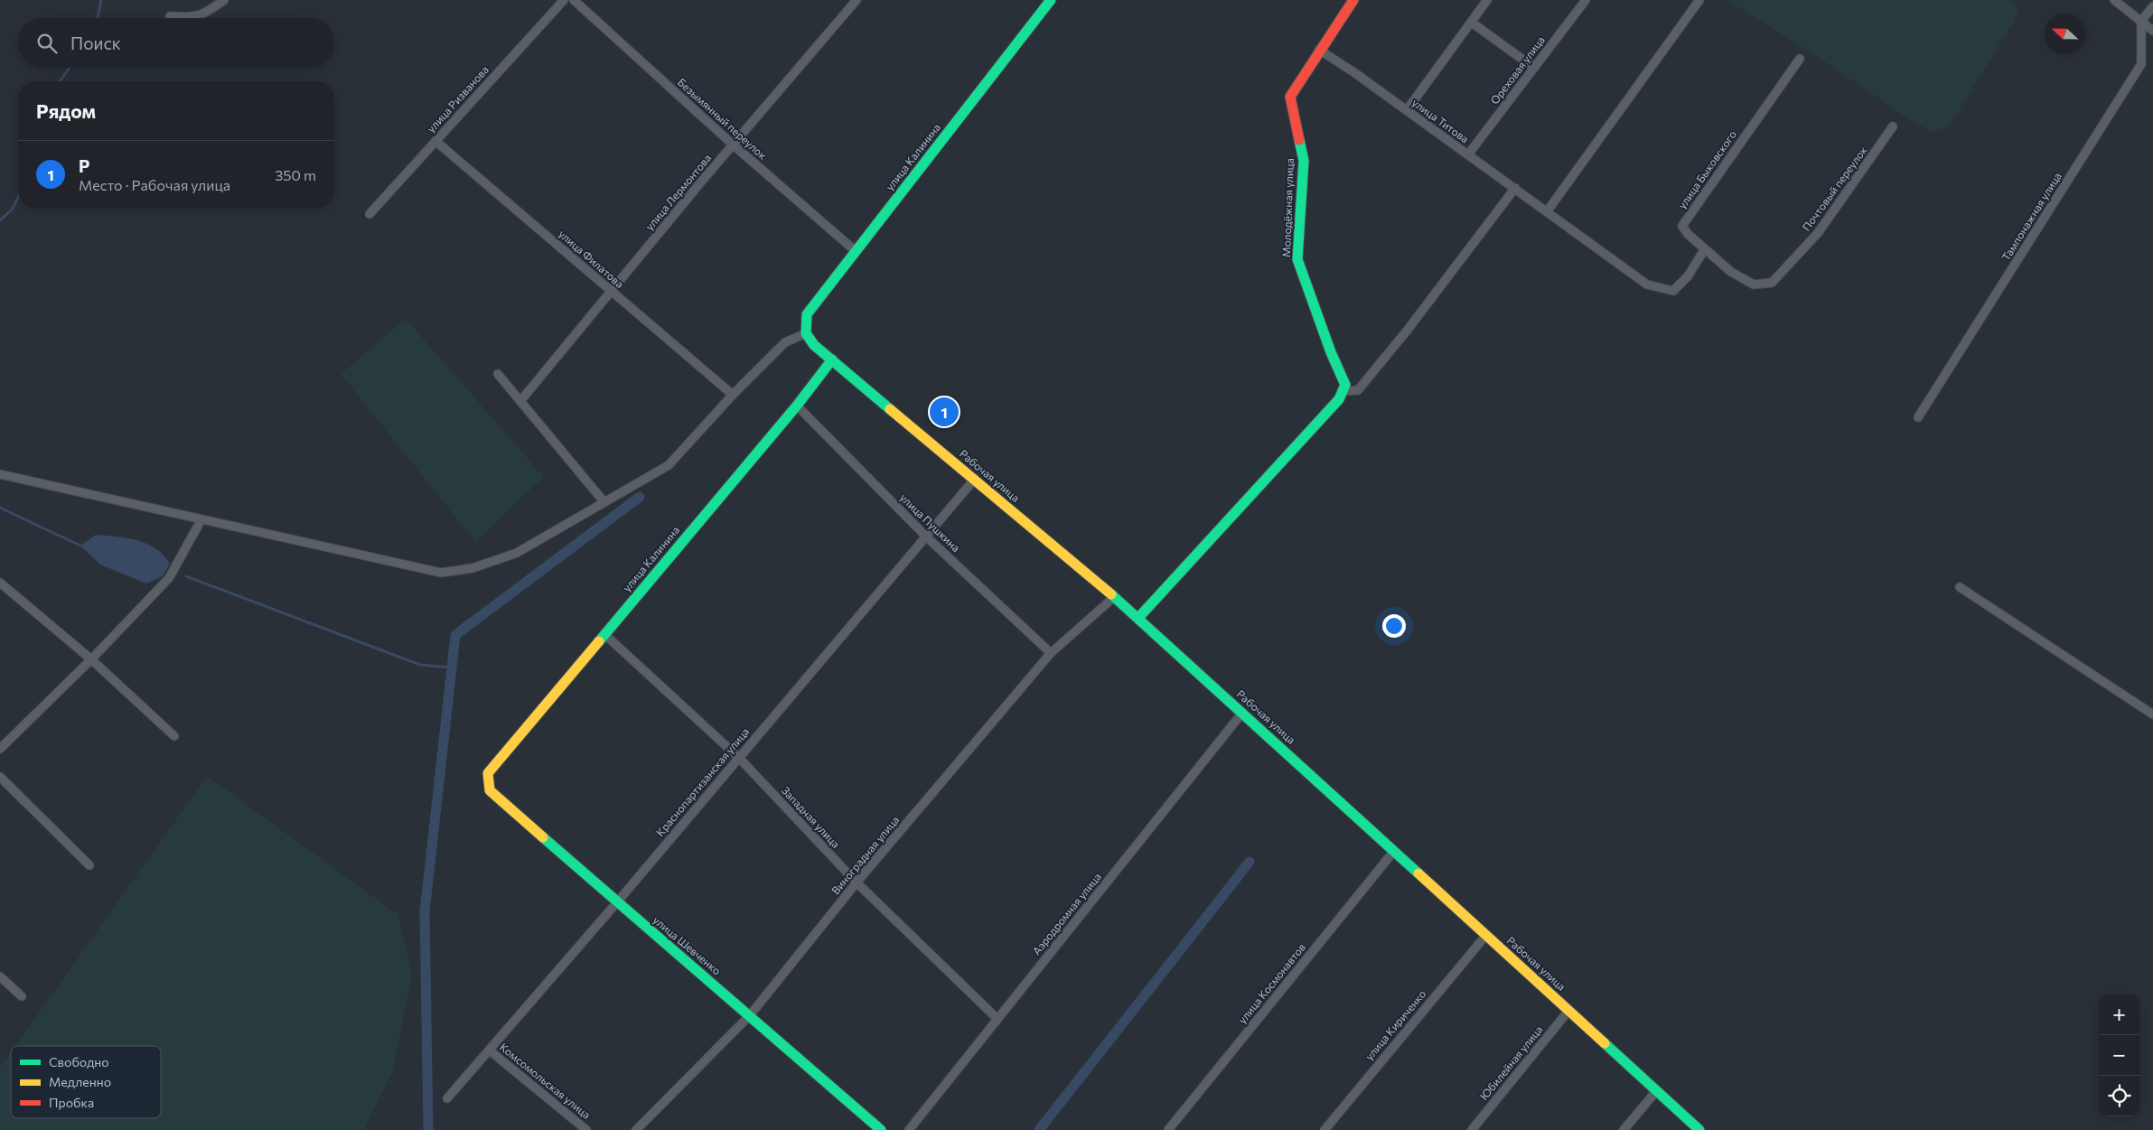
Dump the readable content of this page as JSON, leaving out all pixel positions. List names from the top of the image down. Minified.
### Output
{"streets":{"street":["Ореховая улица","улица Ризванова","Безымянный переулок","улица Титова","улица Калинина","улица Быковского","Почтовый переулок","улица Лермонтова","Молодёжная улица","Тампонажная улица","улица Филатова","Рабочая улица","улица Пушкина","Краснопартизанская улица","Западная улица","Виноградная улица","Аэродромная улица","улица Шевченко","улица Космонавтов","улица Кириченко","Юбилейная улица","Комсомольская улица"]},"crossings":[["Ореховая улица","улица Титова"],["улица Ризванова","улица Филатова"],["Безымянный переулок","улица Калинина"],["Безымянный переулок","улица Лермонтова"],["улица Титова","улица Быковского"],["улица Титова","Почтовый переулок"],["улица Титова","Молодёжная улица"],["улица Калинина","Рабочая улица"],["улица Калинина","улица Пушкина"],["улица Калинина","Западная улица"],["улица Калинина","улица Шевченко"],["улица Быковского","Почтовый переулок"],["улица Лермонтова","улица Филатова"],["Рабочая улица","Краснопартизанская улица"],["Рабочая улица","Виноградная улица"],["Рабочая улица","Аэродромная улица"],["Рабочая улица","улица Космонавтов"],["Рабочая улица","улица Кириченко"],["Рабочая улица","Юбилейная улица"],["улица Пушкина","Краснопартизанская улица"],["улица Пушкина","Виноградная улица"],["Краснопартизанская улица","Западная улица"],["Краснопартизанская улица","улица Шевченко"],["Краснопартизанская улица","Комсомольская улица"],["Западная улица","Виноградная улица"],["Западная улица","Аэродромная улица"],["Виноградная улица","улица Шевченко"]],"legend":["Свободно","Медленно","Пробка"],"north":"left","page":{"search":"Поиск","heading":"Рядом","list":[{"mark":"1","name":"Р","note":"Место · Рабочая улица","value":"350 m"}],"pins":"1","map_buttons":["+","−"]}}
